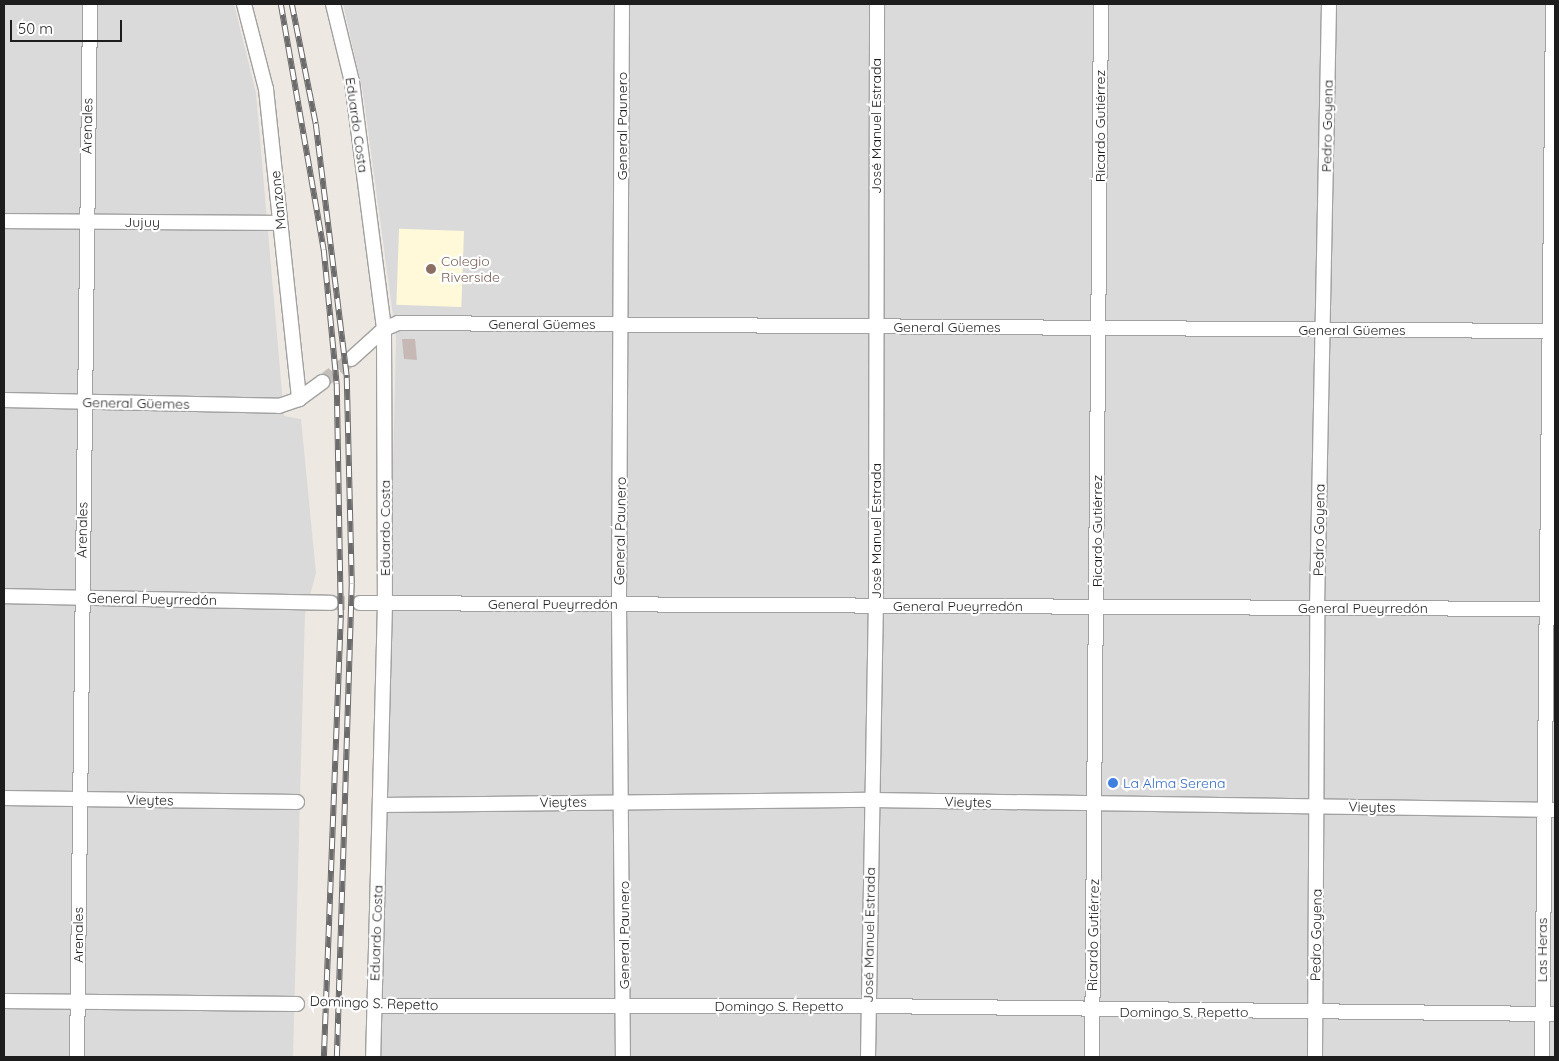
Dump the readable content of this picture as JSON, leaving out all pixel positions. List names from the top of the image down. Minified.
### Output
{"streets":{"street":["Eduardo Costa","Arenales","General Paunero","José Manuel Estrada","Ricardo Gutiérrez","Pedro Goyena","Manzone","Jujuy","General Güemes","General Pueyrredón","Vieytes","Las Heras","Domingo S. Repetto"]},"crossings":[["Eduardo Costa","General Güemes"],["Eduardo Costa","General Pueyrredón"],["Eduardo Costa","Vieytes"],["Eduardo Costa","Domingo S. Repetto"],["Arenales","Jujuy"],["Arenales","General Güemes"],["Arenales","General Pueyrredón"],["Arenales","Vieytes"],["Arenales","Domingo S. Repetto"],["General Paunero","General Güemes"],["General Paunero","General Pueyrredón"],["General Paunero","Vieytes"],["General Paunero","Domingo S. Repetto"],["José Manuel Estrada","General Güemes"],["José Manuel Estrada","General Pueyrredón"],["José Manuel Estrada","Vieytes"],["José Manuel Estrada","Domingo S. Repetto"],["Ricardo Gutiérrez","General Güemes"],["Ricardo Gutiérrez","General Pueyrredón"],["Ricardo Gutiérrez","Vieytes"],["Ricardo Gutiérrez","Domingo S. Repetto"],["Pedro Goyena","General Güemes"],["Pedro Goyena","General Pueyrredón"],["Pedro Goyena","Vieytes"],["Pedro Goyena","Domingo S. Repetto"],["Manzone","Jujuy"],["Manzone","General Güemes"],["General Güemes","Las Heras"],["General Pueyrredón","Las Heras"],["Vieytes","Las Heras"],["Las Heras","Domingo S. Repetto"]],"places":["Colegio Riverside","La Alma Serena"],"scale_bar":"50 m"}
